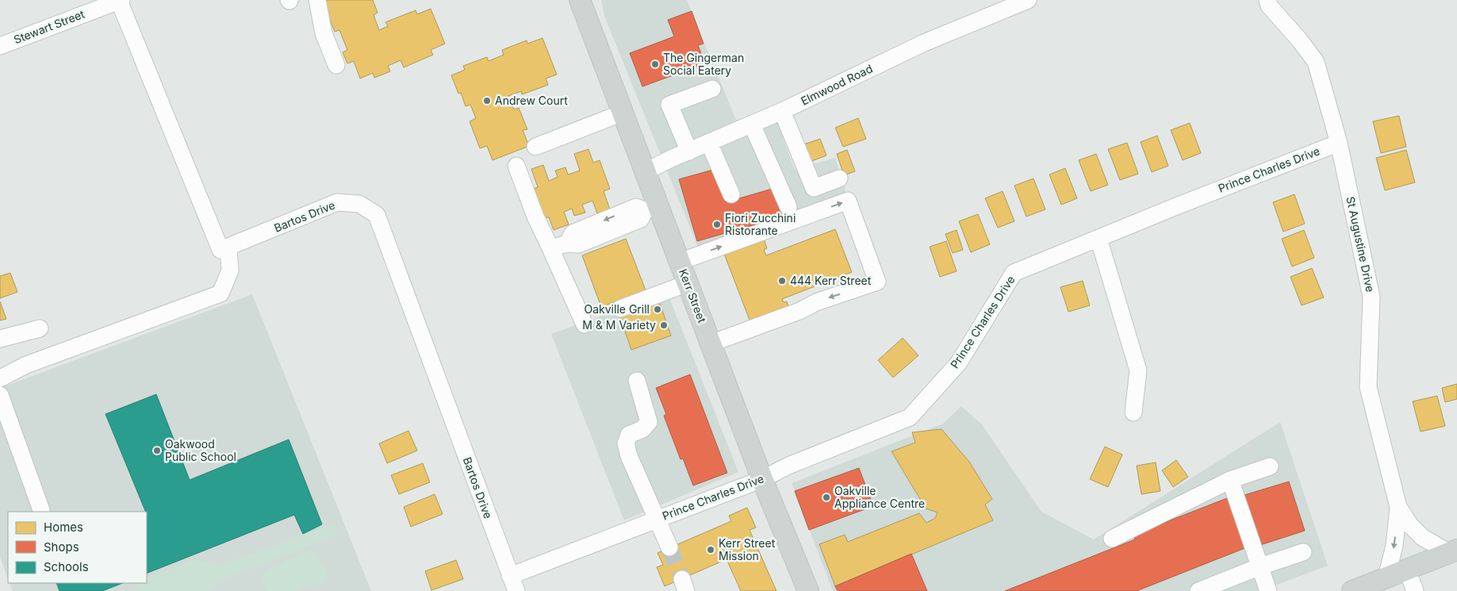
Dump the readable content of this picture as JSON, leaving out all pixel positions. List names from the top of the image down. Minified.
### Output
{"streets":{"main road":["Kerr Street"],"street":["Stewart Street","Elmwood Road","Prince Charles Drive","Bartos Drive","St Augustine Drive"]},"crossings":[["Elmwood Road","Kerr Street"],["Prince Charles Drive","Bartos Drive"],["Prince Charles Drive","St Augustine Drive"],["Prince Charles Drive","Kerr Street"]],"places":["The Gingerman Social Eatery","Andrew Court","Fiori Zucchini Ristorante","444 Kerr Street","Oakville Grill","M & M Variety","Oakwood Public School","Oakville Appliance Centre","Kerr Street Mission"],"legend":["Homes","Shops","Schools"]}
